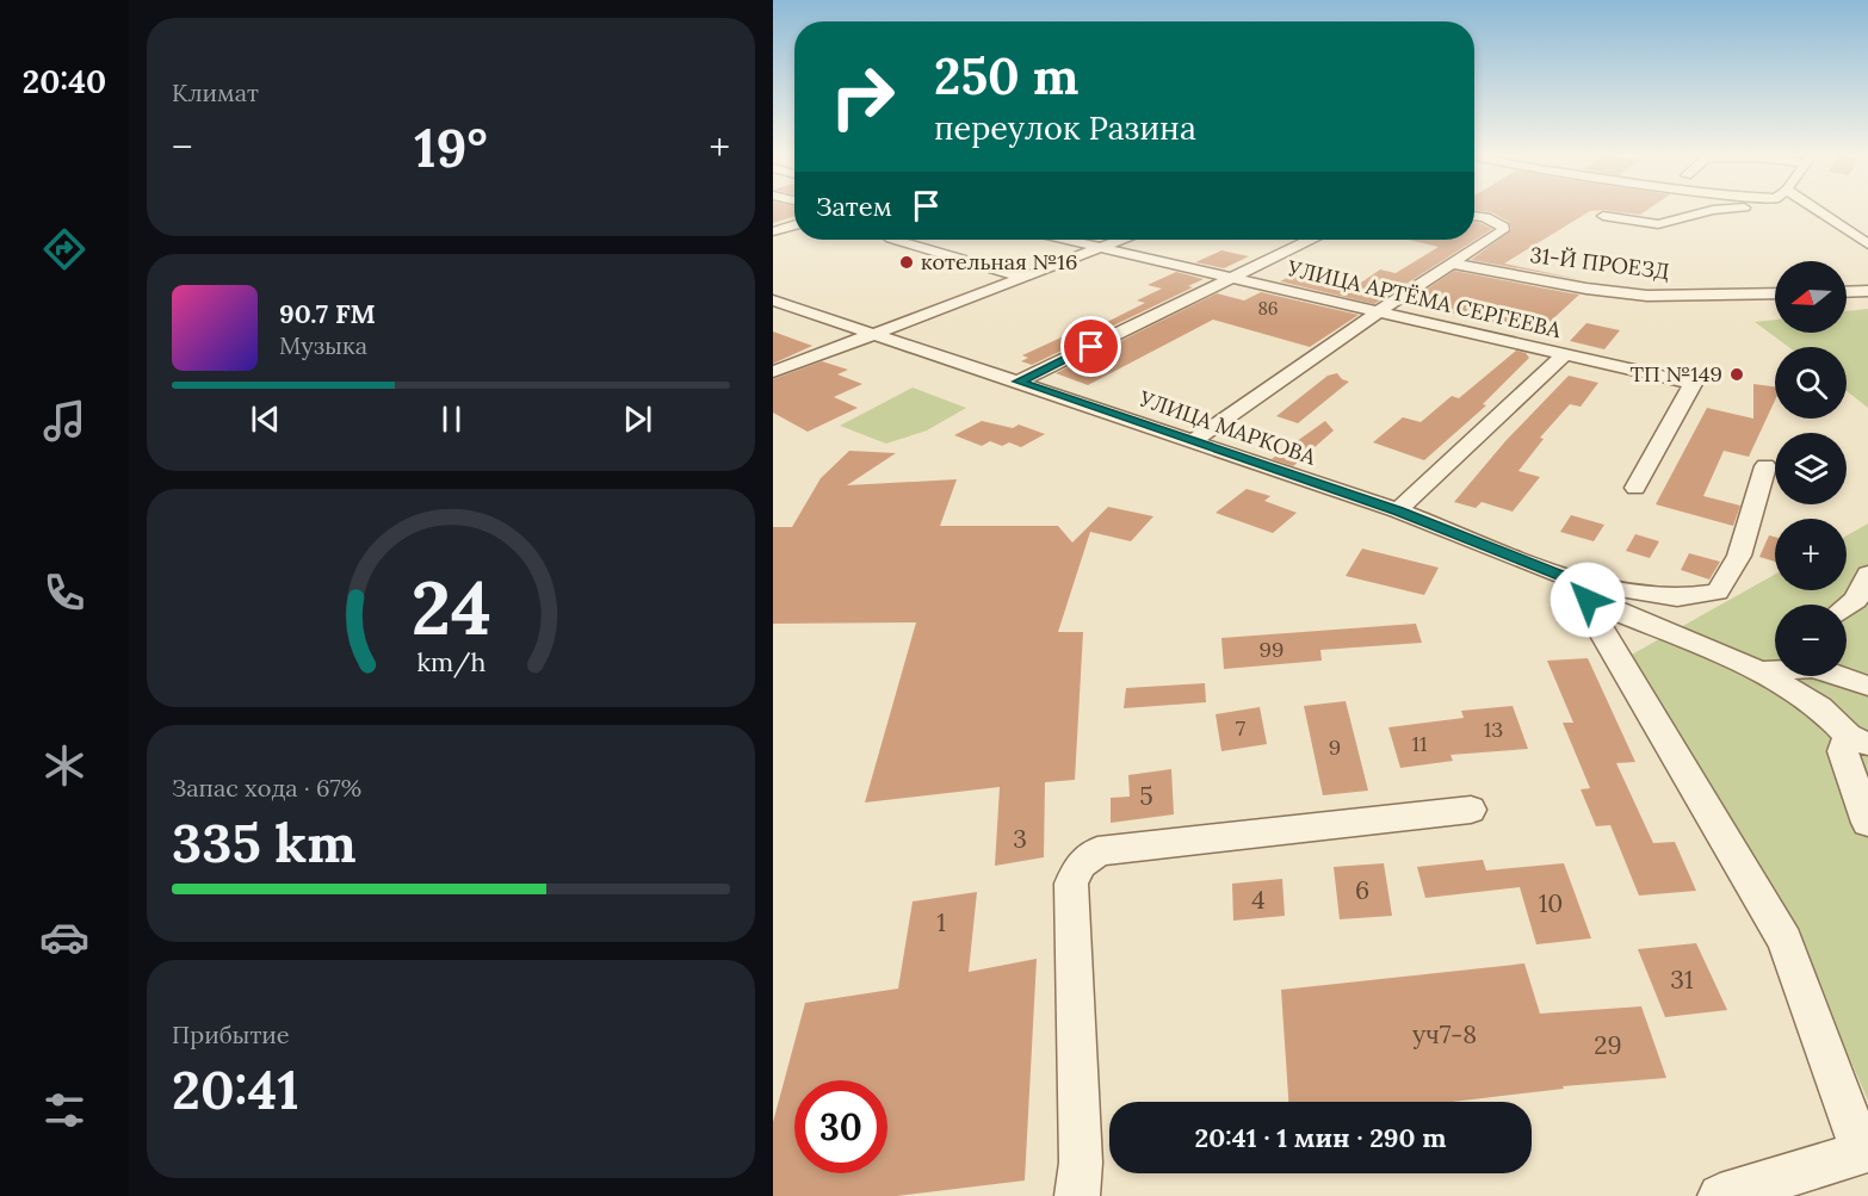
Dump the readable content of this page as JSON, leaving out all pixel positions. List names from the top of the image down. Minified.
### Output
{"streets":{"street":["31-Й ПРОЕЗД","УЛИЦА АРТЁМА СЕРГЕЕВА","УЛИЦА МАРКОВА"]},"places":["котельная №16","ТП №149"],"house_numbers":["86","99","7","13","11","9","5","3","6","4","10","1","31","уч7-8","29"],"north":"left","page":{"tabs":"20:40","tile":["Климат",["Запас хода · 67%","335 km"],["Прибытие","20:41"]],"turn":["250 m","переулок Разина"],"heat":["−","19°","+"],"then":"Затем","map_buttons":["+","−"],"song":["90.7 FM","Музыка"],"limit":"30","trip":"20:41 · 1 мин · 290 m","gauge":["24","km/h"]}}
